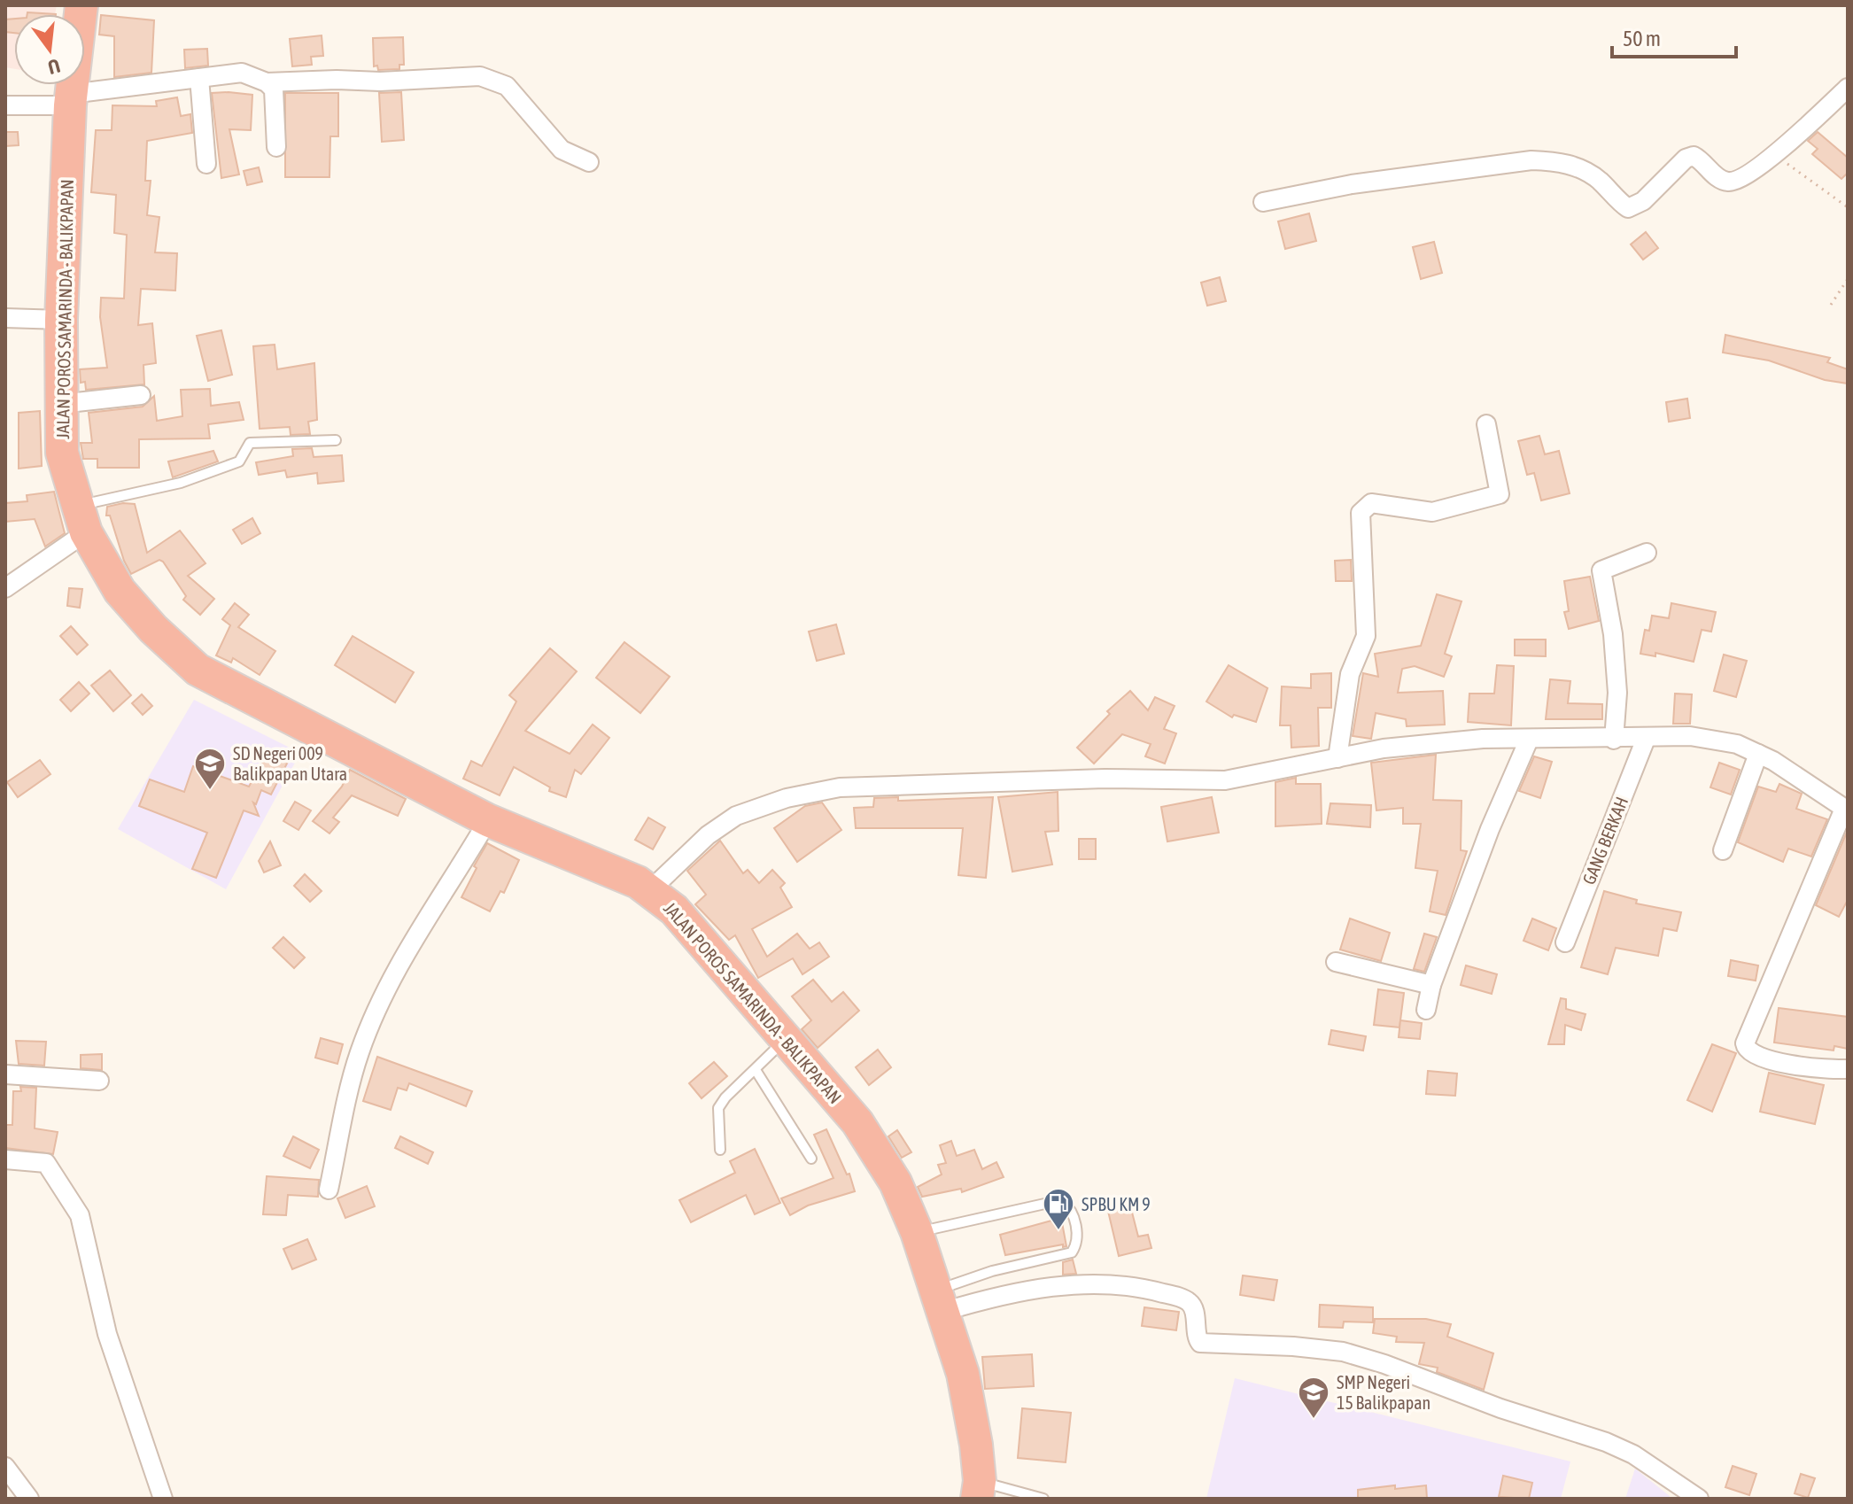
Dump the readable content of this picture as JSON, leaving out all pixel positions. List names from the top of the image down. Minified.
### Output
{"streets":{"highway":["JALAN POROS SAMARINDA - BALIKPAPAN"],"street":["GANG BERKAH"]},"places":{"school or university":["SD Negeri 009 Balikpapan Utara","SMP Negeri 15 Balikpapan"],"fuel station":["SPBU KM 9"]},"scale_bar":"50 m","north":"bottom"}
